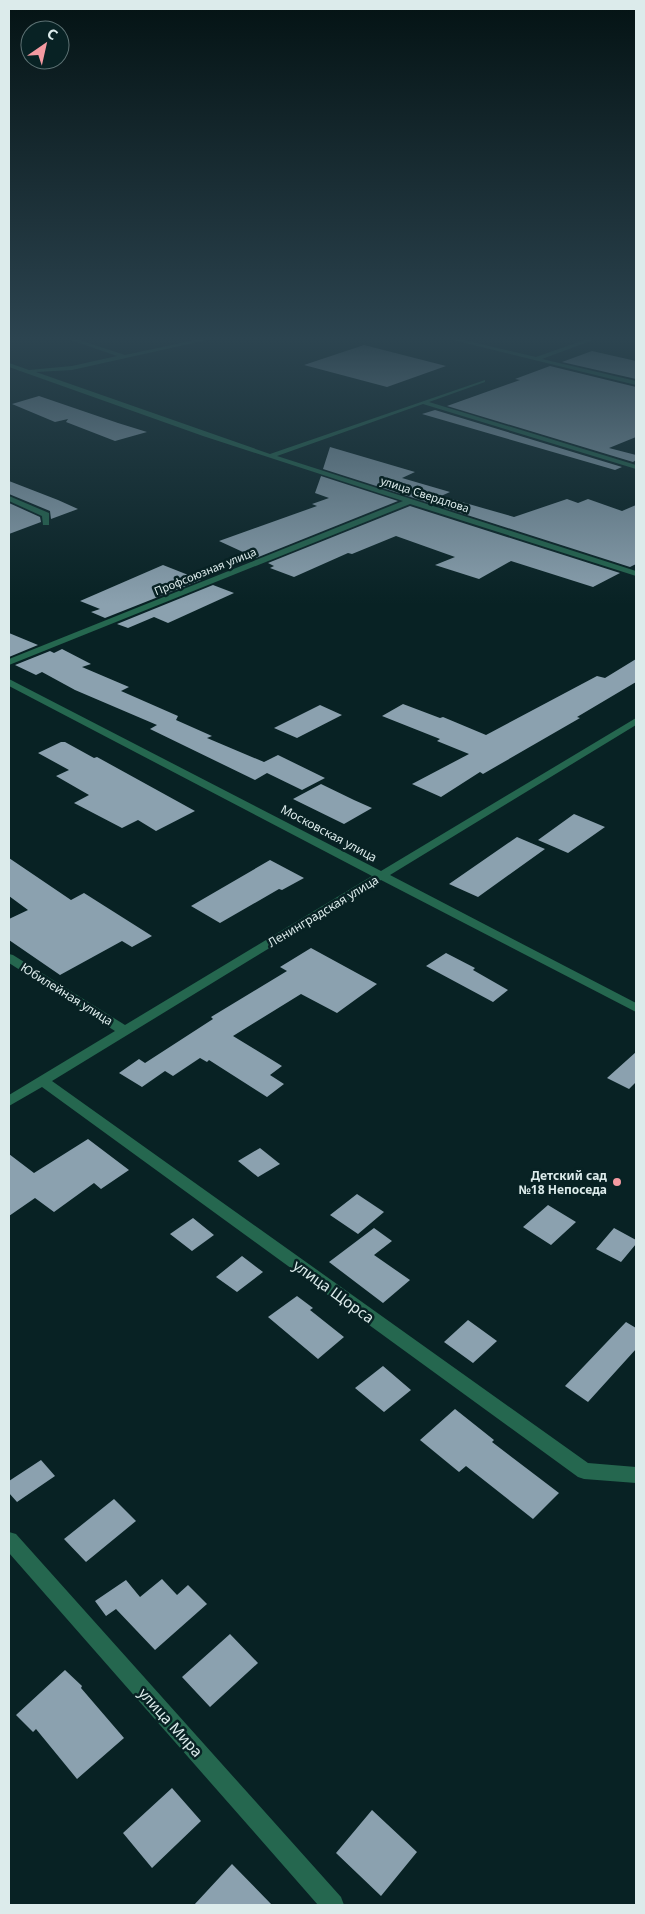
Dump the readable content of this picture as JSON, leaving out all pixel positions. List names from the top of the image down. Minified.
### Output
{"streets":{"street":["улица Свердлова","Профсоюзная улица","Московская улица","Ленинградская улица","Юбилейная улица","улица Щорса","улица Мира"]},"crossings":[["улица Свердлова","Профсоюзная улица"],["Московская улица","Ленинградская улица"],["Ленинградская улица","Юбилейная улица"],["Ленинградская улица","улица Щорса"]],"places":["Детский сад №18 Непоседа"],"north":"top right"}
